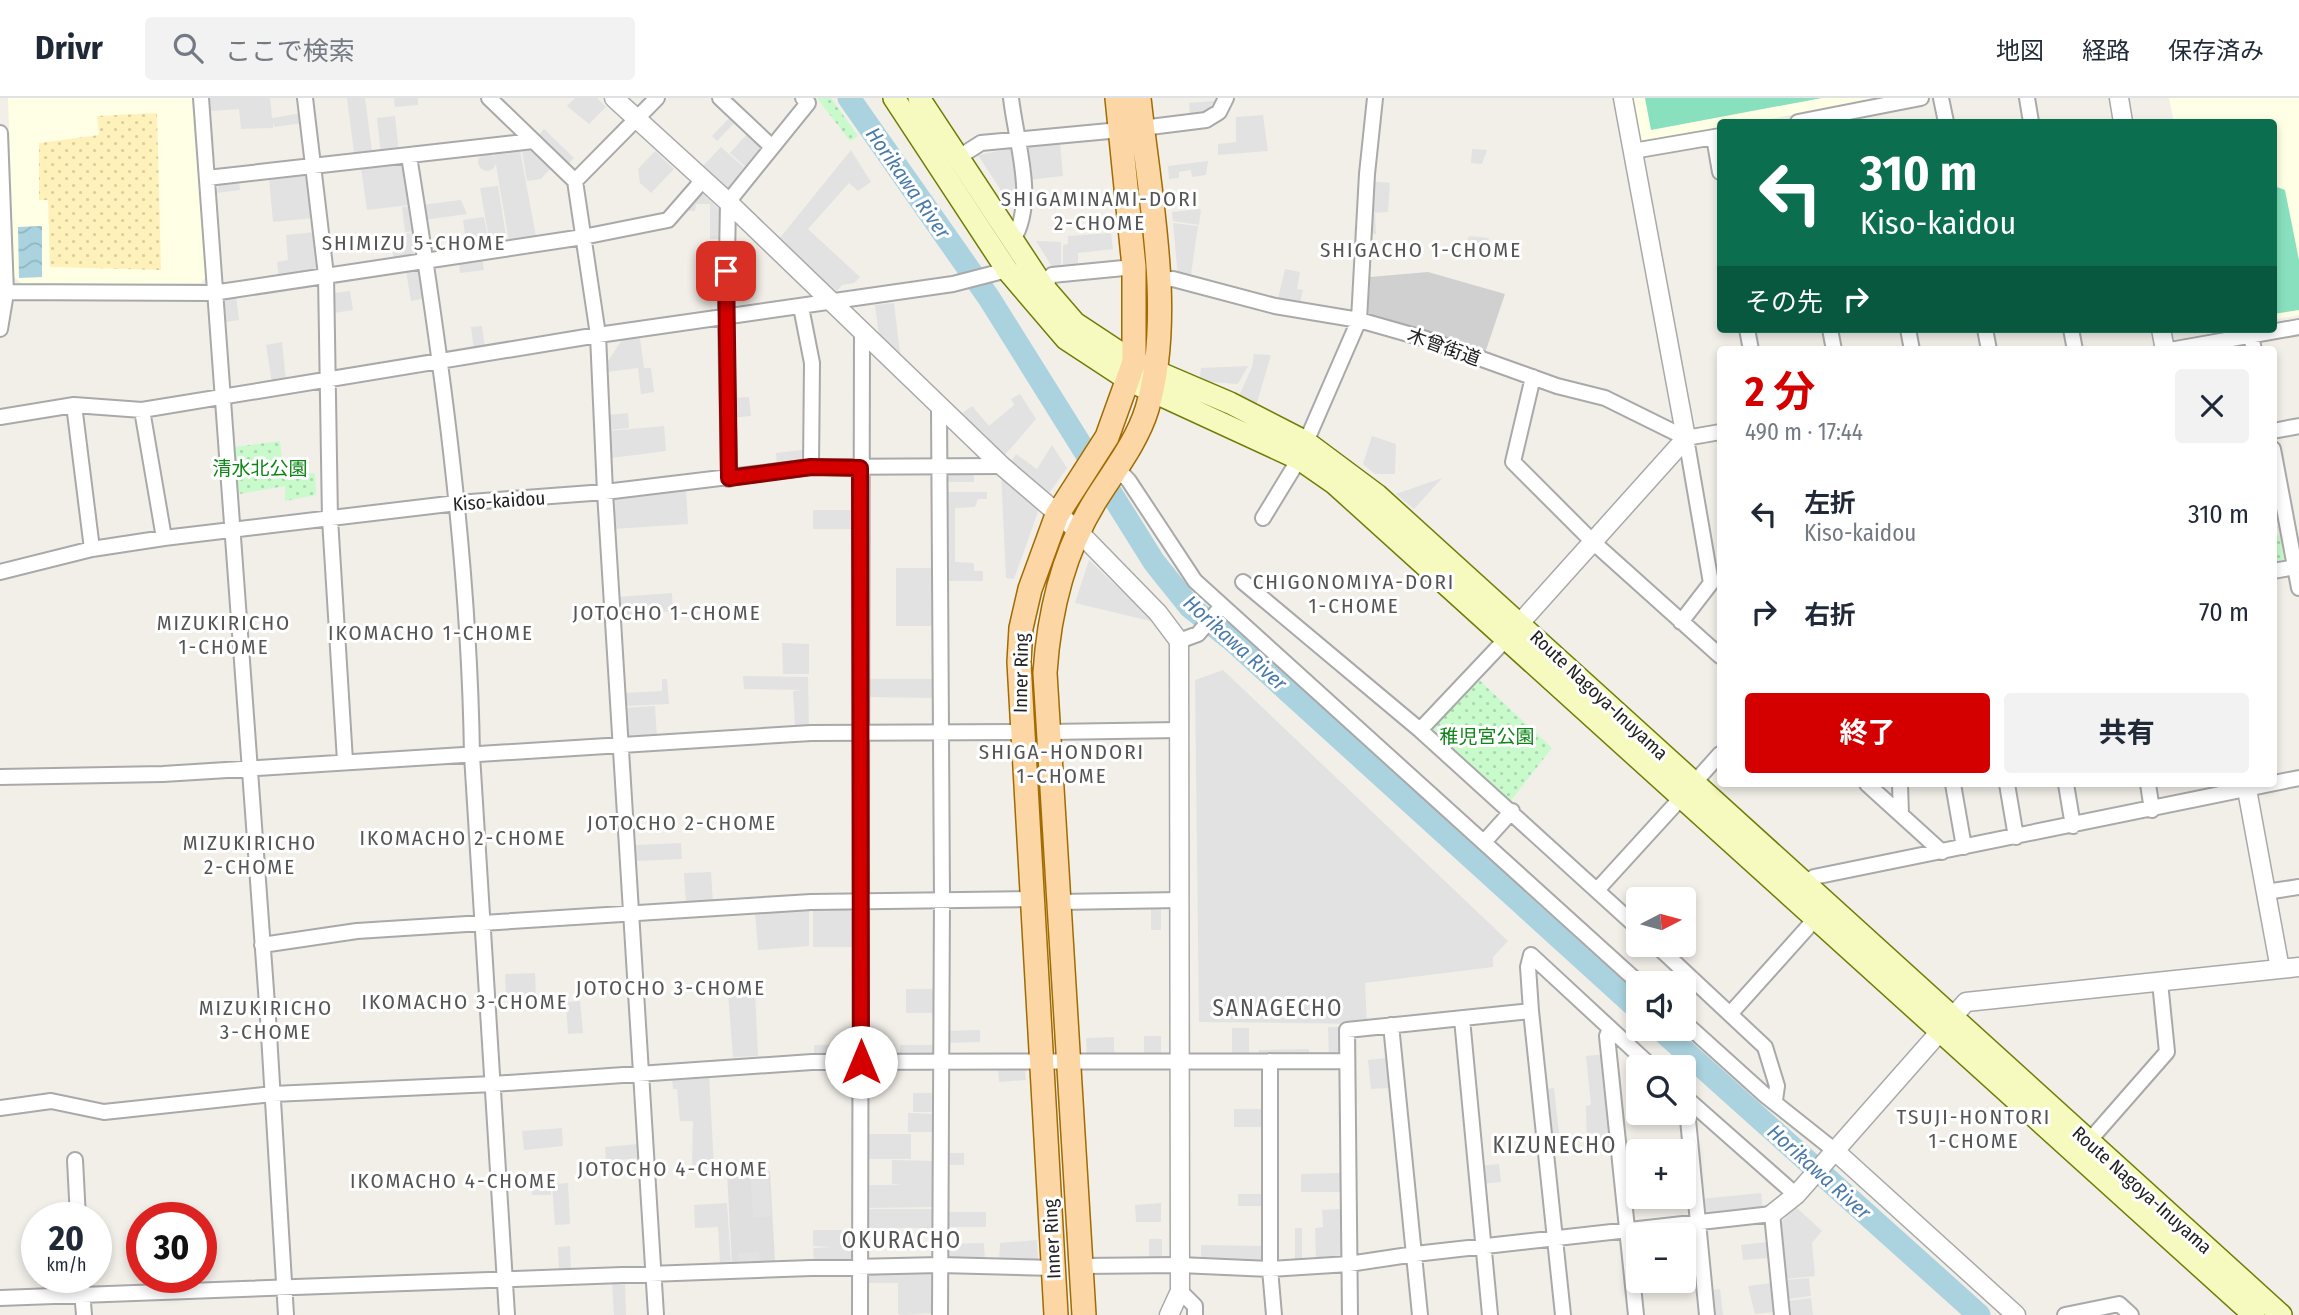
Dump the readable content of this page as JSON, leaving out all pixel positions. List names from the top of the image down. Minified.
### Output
{"streets":{"main road":["Inner Ring","Route Nagoya-Inuyama"],"street":["木曾街道","Kiso-kaidou"]},"crossings":[["木曾街道","Inner Ring"],["Inner Ring","Route Nagoya-Inuyama"]],"districts":["SHIGAMINAMI-DORI 2-CHOME","SHIMIZU 5-CHOME","SHIGACHO 1-CHOME","CHIGONOMIYA-DORI 1-CHOME","JOTOCHO 1-CHOME","MIZUKIRICHO 1-CHOME","IKOMACHO 1-CHOME","SHIGA-HONDORI 1-CHOME","JOTOCHO 2-CHOME","IKOMACHO 2-CHOME","MIZUKIRICHO 2-CHOME","JOTOCHO 3-CHOME","IKOMACHO 3-CHOME","MIZUKIRICHO 3-CHOME","SANAGECHO","TSUJI-HONTORI 1-CHOME","KIZUNECHO","JOTOCHO 4-CHOME","IKOMACHO 4-CHOME","OKURACHO"],"water":["Horikawa River"],"parks":["清水北公園","稚児宮公園"],"north":"right","page":{"header":"Drivr","search":"ここで検索","nav":["地図","経路","保存済み"],"turn":["310 m","Kiso-kaidou"],"then":"その先","heading":["2 分","490 m · 17:44"],"list":[{"name":"左折","note":"Kiso-kaidou","value":"310 m"},{"name":"右折","value":"70 m"}],"buttons":["終了","共有"],"map_buttons":["+","−"],"speed":"20 km/h","limit":"30"}}
